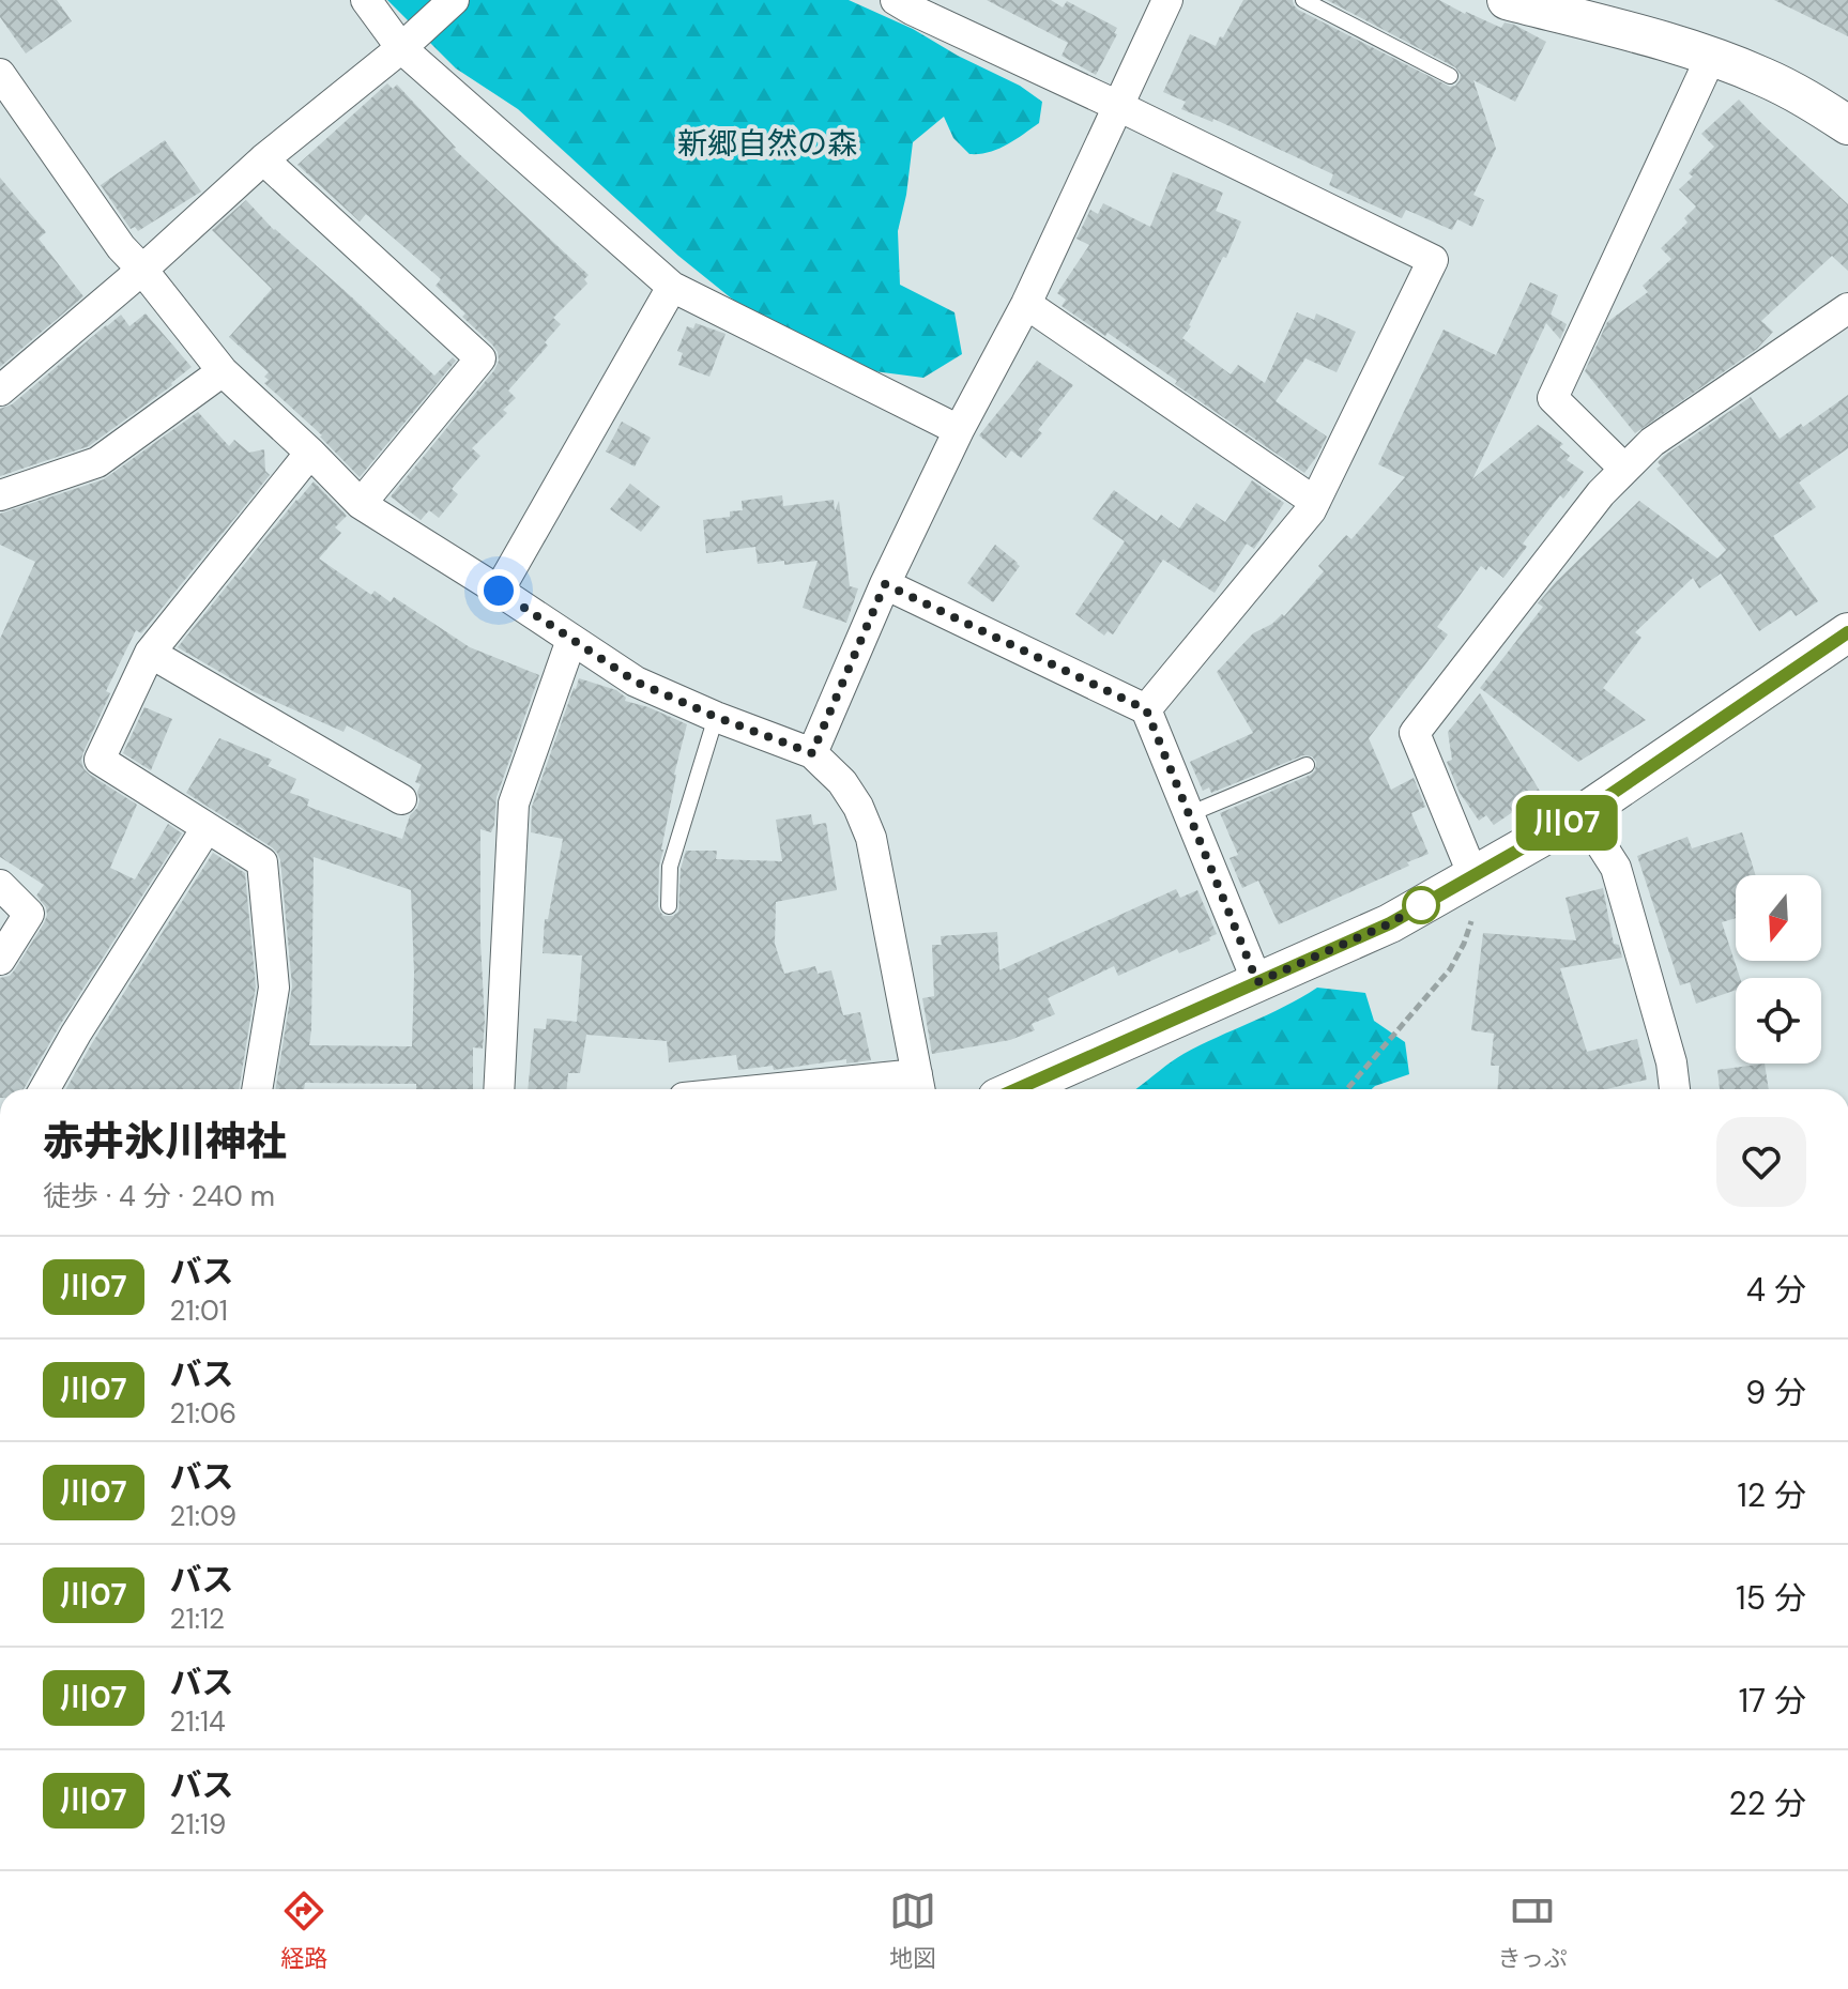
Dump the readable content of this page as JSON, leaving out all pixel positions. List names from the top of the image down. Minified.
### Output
{"parks":["新郷自然の森"],"lines":["bus line 川07"],"north":"bottom","page":{"on_map":"川07","heading":["赤井氷川神社","徒歩 · 4 分 · 240 m"],"list":[{"mark":"川07","name":"バス","note":"21:01","value":"4 分"},{"mark":"川07","name":"バス","note":"21:06","value":"9 分"},{"mark":"川07","name":"バス","note":"21:09","value":"12 分"},{"mark":"川07","name":"バス","note":"21:12","value":"15 分"},{"mark":"川07","name":"バス","note":"21:14","value":"17 分"},{"mark":"川07","name":"バス","note":"21:19","value":"22 分"}],"tabs":["経路","地図","きっぷ"]}}
